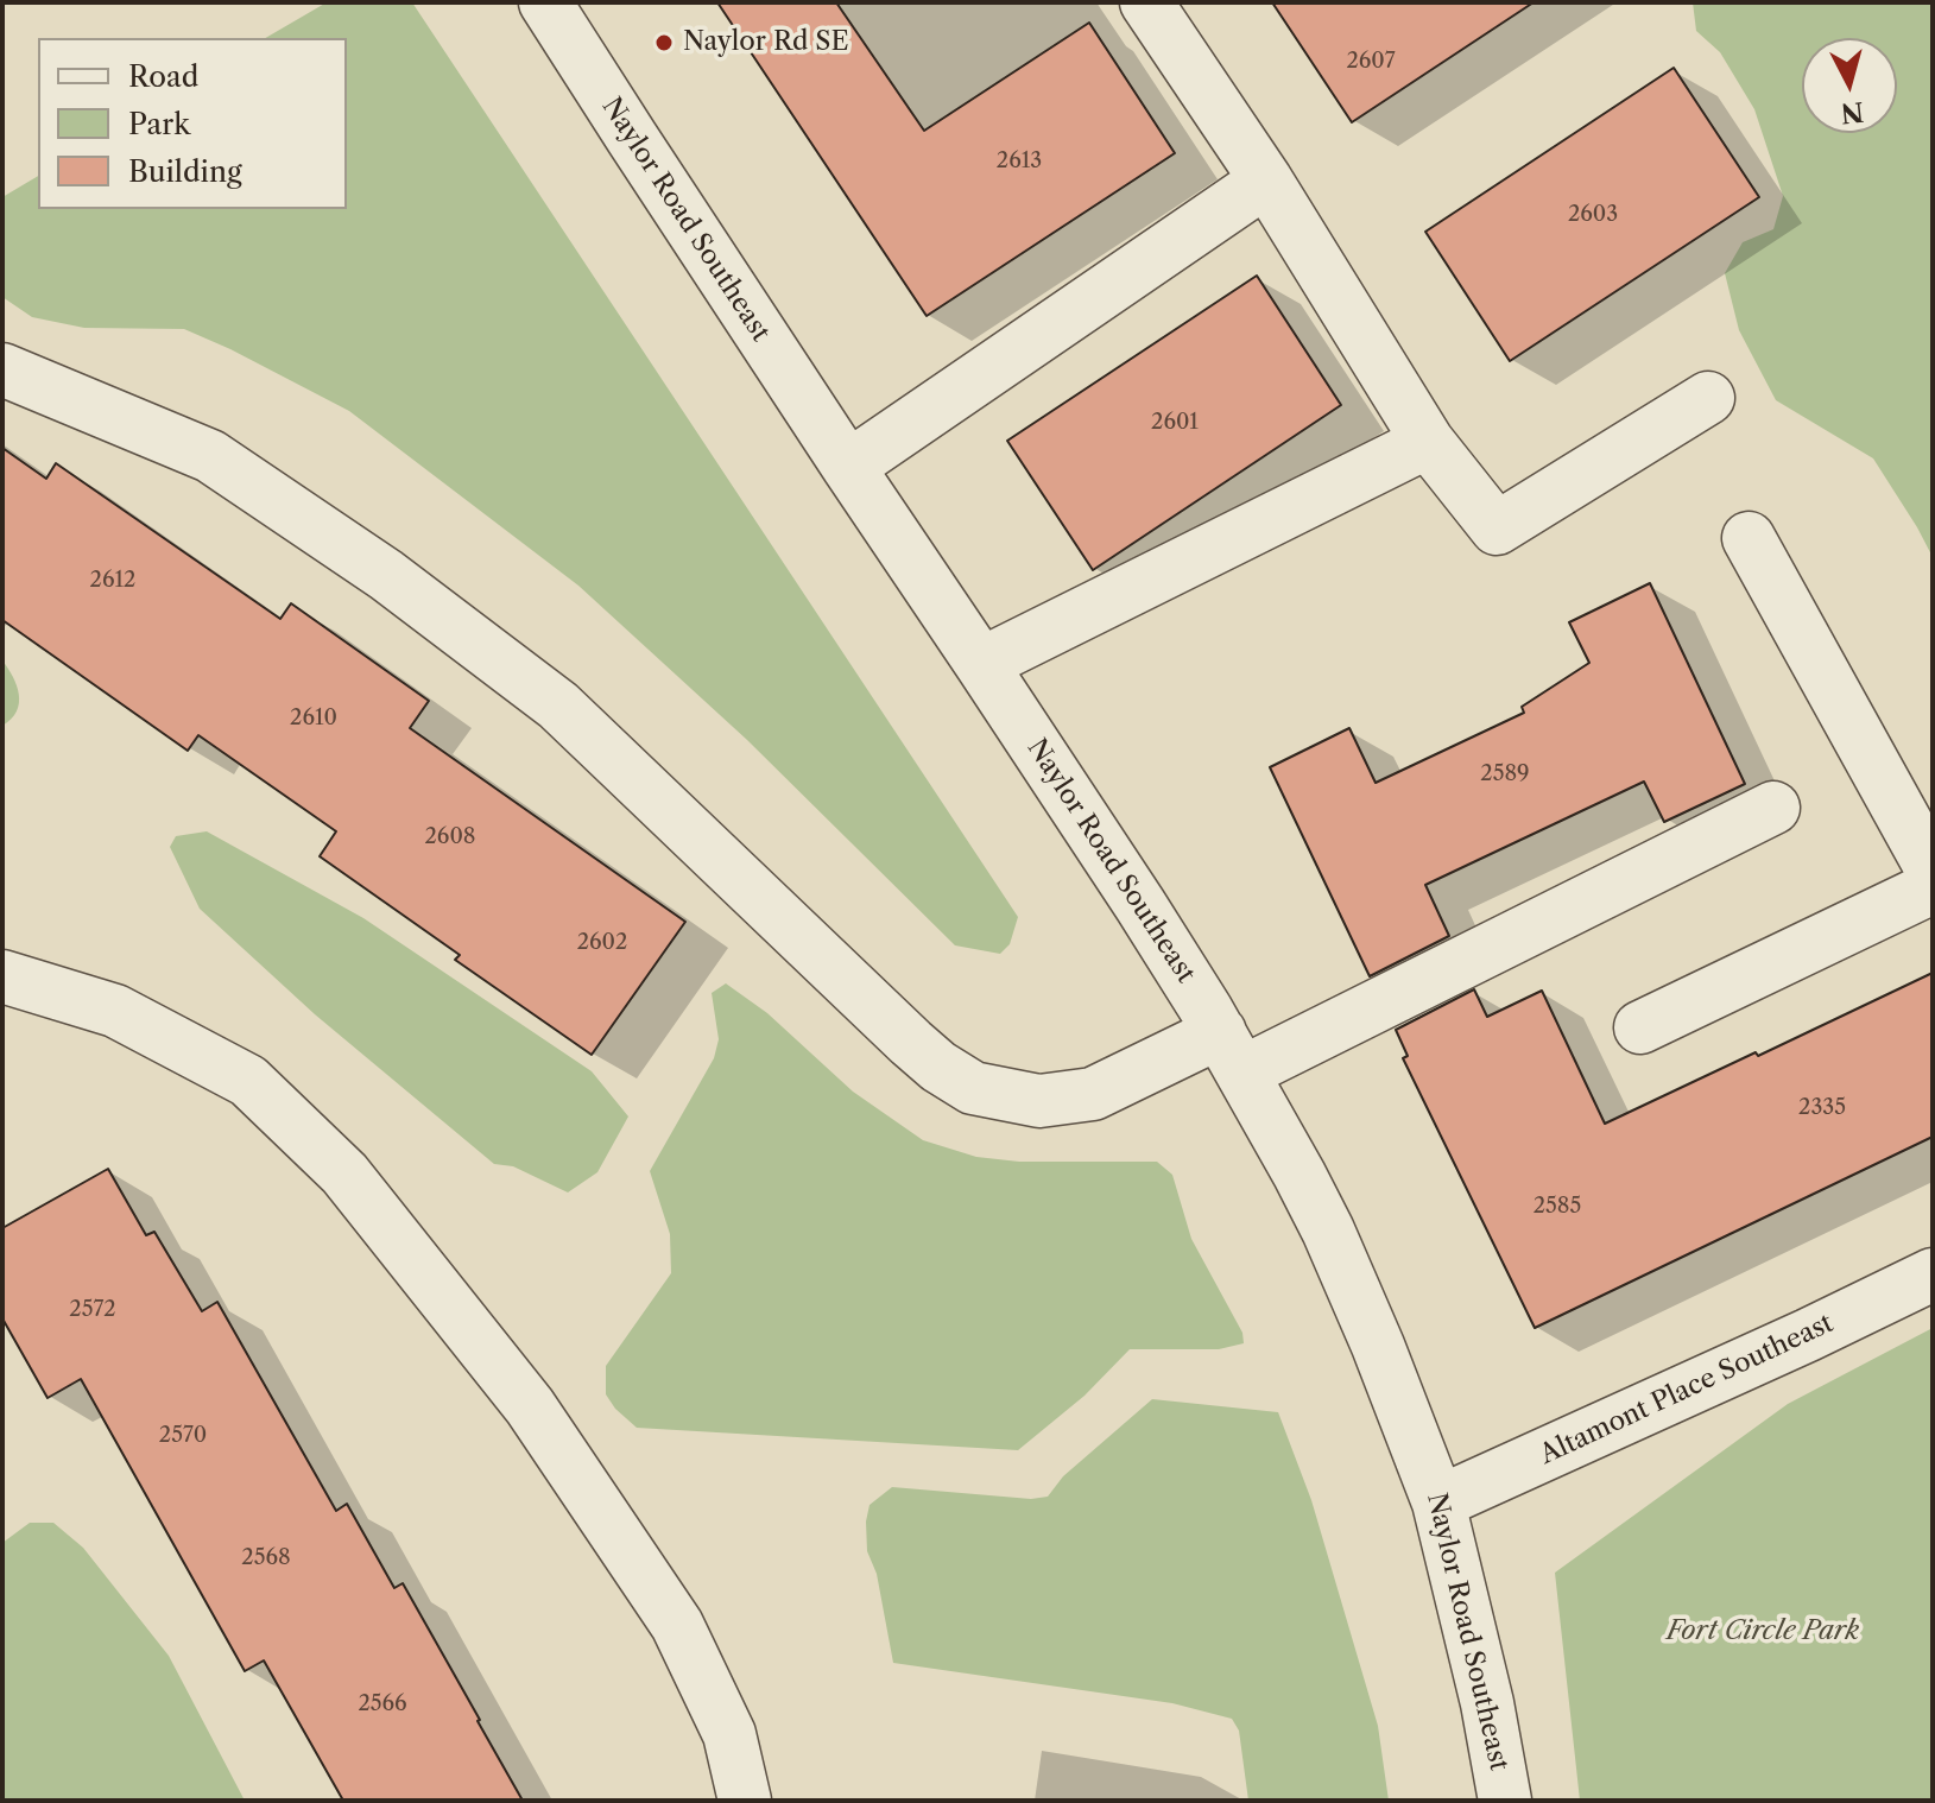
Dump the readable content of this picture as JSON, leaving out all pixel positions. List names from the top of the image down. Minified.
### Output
{"streets":{"street":["Naylor Road Southeast","Altamont Place Southeast"]},"crossings":[["Naylor Road Southeast","Altamont Place Southeast"]],"parks":["Fort Circle Park"],"places":["Naylor Rd SE"],"house_numbers":["2607","2613","2603","2601","2612","2610","2589","2608","2602","2335","2585","2572","2570","2568","2566"],"legend":["Road","Park","Building"],"north":"bottom"}
